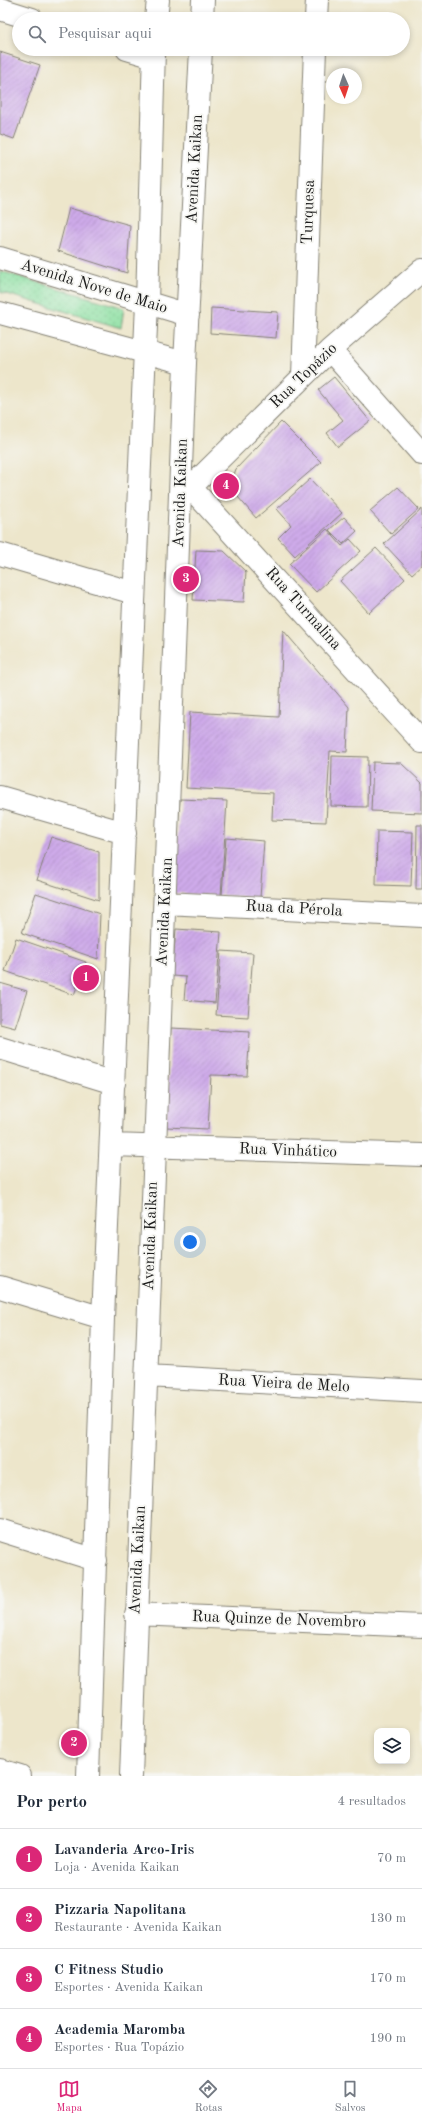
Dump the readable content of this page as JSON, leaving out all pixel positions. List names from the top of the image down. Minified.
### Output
{"streets":{"street":["Avenida Kaikan","Turquesa","Avenida Nove de Maio","Rua Topázio","Rua Turmalina","Rua da Pérola","Rua Vinhático","Rua Vieira de Melo","Rua Quinze de Novembro"]},"crossings":[["Avenida Kaikan","Avenida Nove de Maio"],["Avenida Kaikan","Rua Topázio"],["Avenida Kaikan","Rua Turmalina"],["Avenida Kaikan","Rua da Pérola"],["Avenida Kaikan","Rua Vinhático"],["Avenida Kaikan","Rua Vieira de Melo"],["Avenida Kaikan","Rua Quinze de Novembro"],["Turquesa","Rua Topázio"],["Rua Topázio","Rua Turmalina"]],"north":"bottom","page":{"search":"Pesquisar aqui","pins":["4","3","1","2"],"heading":["Por perto","4 resultados"],"list":[{"mark":"1","name":"Lavanderia Arco-Iris","note":"Loja · Avenida Kaikan","value":"70 m"},{"mark":"2","name":"Pizzaria Napolitana","note":"Restaurante · Avenida Kaikan","value":"130 m"},{"mark":"3","name":"C Fitness Studio","note":"Esportes · Avenida Kaikan","value":"170 m"},{"mark":"4","name":"Academia Maromba","note":"Esportes · Rua Topázio","value":"190 m"}],"nav":["Mapa","Rotas","Salvos"]}}
